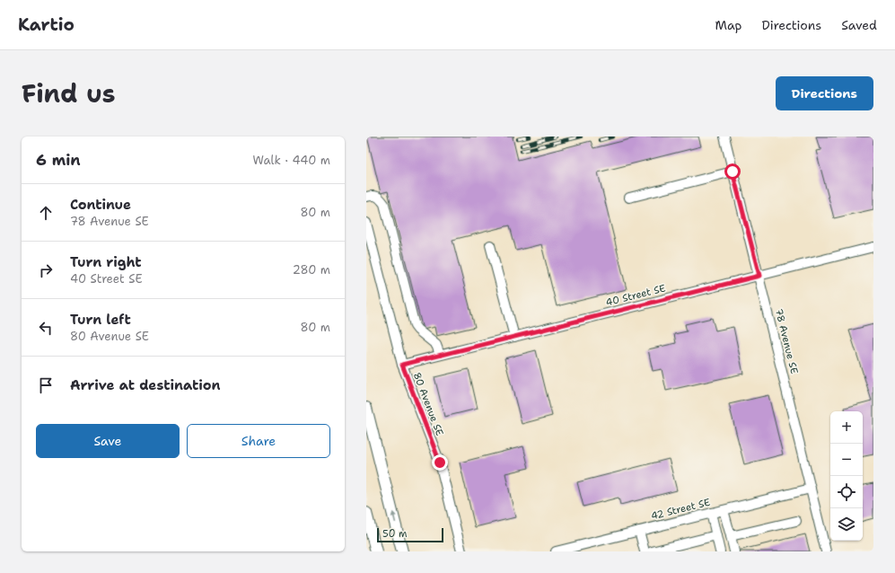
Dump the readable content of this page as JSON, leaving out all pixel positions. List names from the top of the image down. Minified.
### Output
{"streets":{"street":["40 Street SE","78 Avenue SE","80 Avenue SE","42 Street SE"]},"crossings":[["40 Street SE","78 Avenue SE"],["40 Street SE","80 Avenue SE"],["78 Avenue SE","42 Street SE"]],"scale_bar":"50 m","page":{"header":"Kartio","nav":["Map","Directions","Saved"],"title":"Find us","buttons":["Directions",["Save","Share"]],"heading":["6 min","Walk · 440 m"],"list":[["Continue","78 Avenue SE","80 m"],["Turn right","40 Street SE","280 m"],["Turn left","80 Avenue SE","80 m"],"Arrive at destination"],"map_buttons":["+","−"],"scale":"50 m"}}
